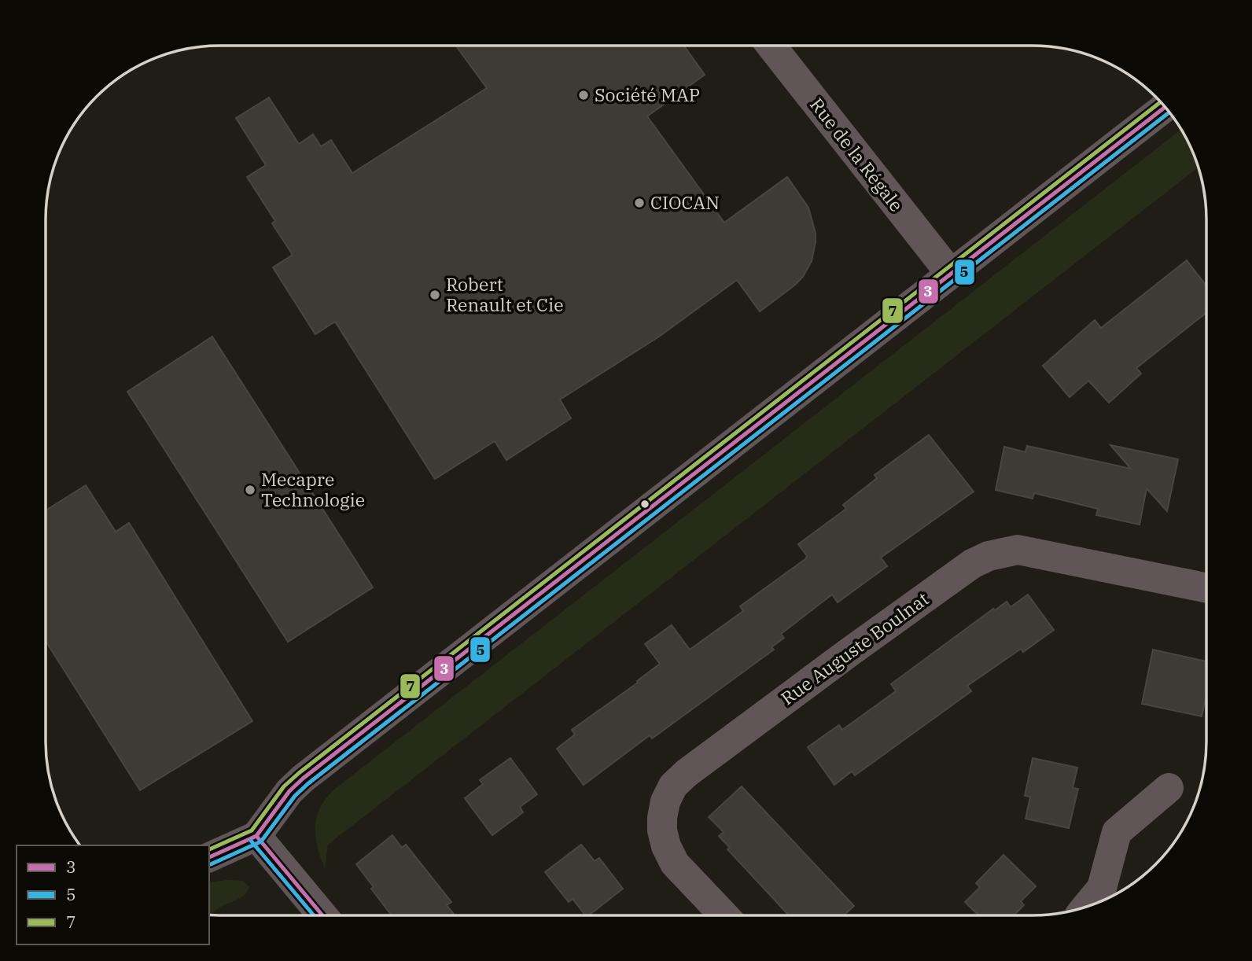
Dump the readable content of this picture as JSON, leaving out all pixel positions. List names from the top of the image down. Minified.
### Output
{"streets":{"street":["Rue de la Régale","Rue Auguste Boulnat"]},"places":["Société MAP","CIOCAN","Robert Renault et Cie","Mecapre Technologie"],"lines":["transit line 7","transit line 3","transit line 5"],"legend":["3","5","7"]}
